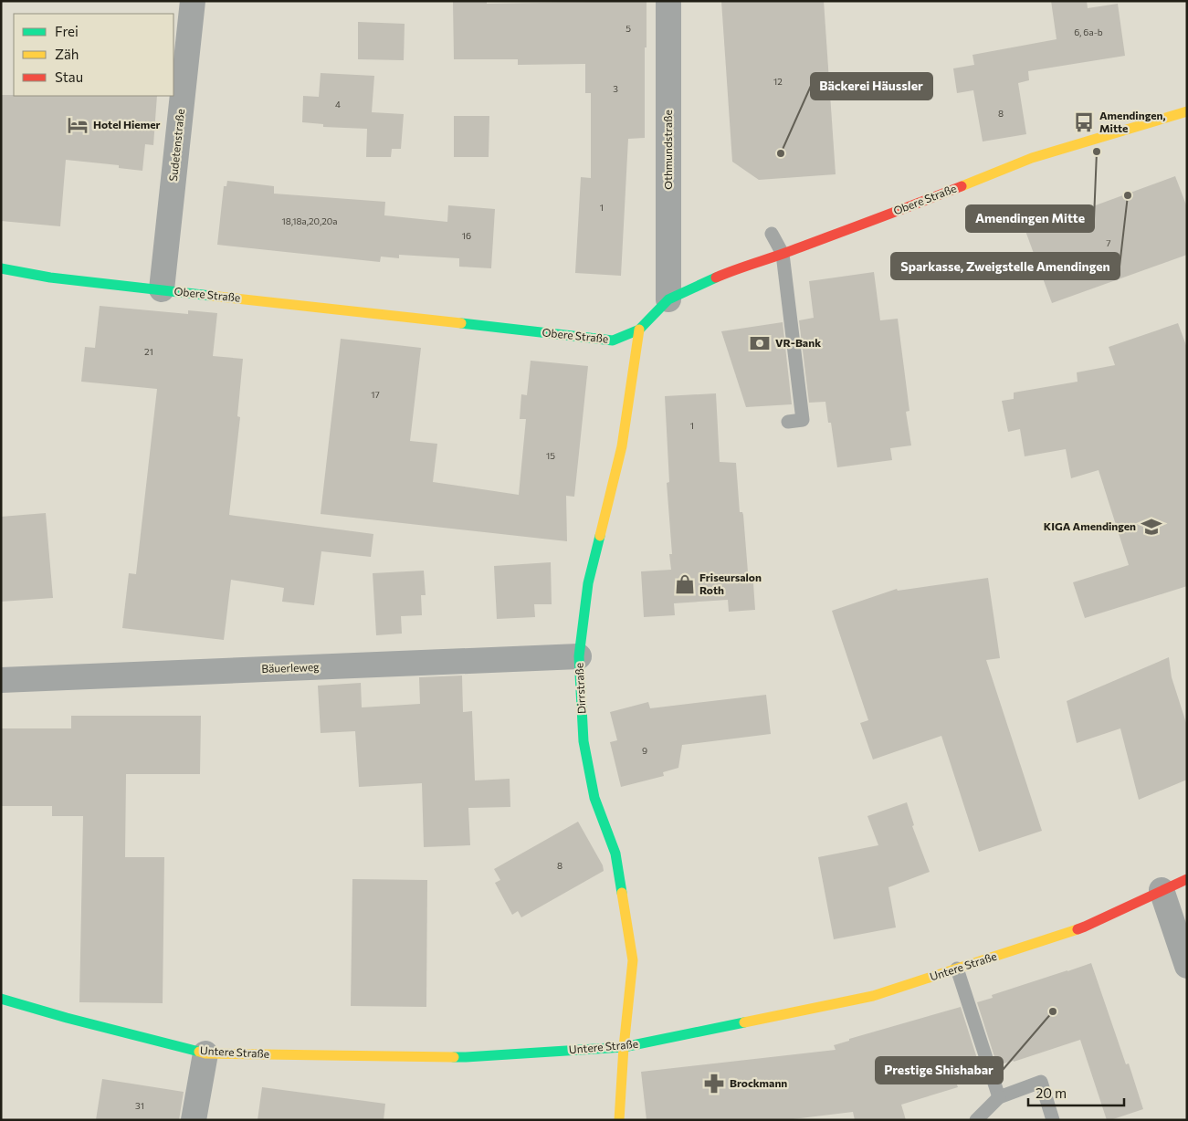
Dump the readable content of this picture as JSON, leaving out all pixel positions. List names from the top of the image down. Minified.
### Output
{"streets":{"street":["Sudetenstraße","Othmundstraße","Obere Straße","Bäuerleweg","Dirrstraße","Untere Straße"]},"crossings":[["Sudetenstraße","Obere Straße"],["Othmundstraße","Obere Straße"],["Obere Straße","Dirrstraße"],["Bäuerleweg","Dirrstraße"],["Dirrstraße","Untere Straße"]],"places":{"bus stop":["Amendingen, Mitte"],"hotel":["Hotel Hiemer"],"other":["Amendingen Mitte","Bäckerei Häussler","Sparkasse, Zweigstelle Amendingen","Prestige Shishabar"],"bank":["VR-Bank"],"school or university":["KIGA Amendingen"],"shop":["Friseursalon Roth"],"pharmacy":["Brockmann"]},"house_numbers":["5","6, 6a-b","12","3","4","8","1","18,18a,20,20a","16","7","21","17","1","15","9","8","31"],"legend":["Frei","Zäh","Stau"],"scale_bar":"20 m"}
